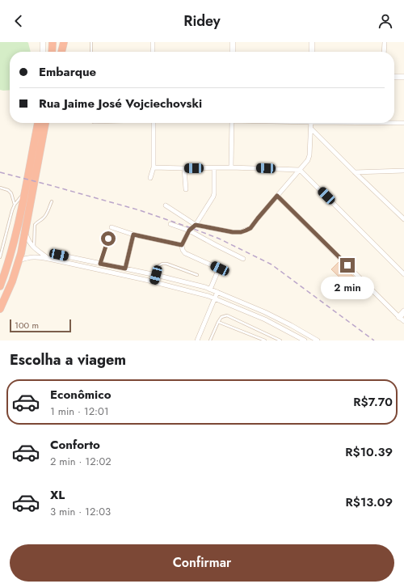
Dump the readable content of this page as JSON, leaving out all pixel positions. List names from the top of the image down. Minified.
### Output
{"scale_bar":"100 m","page":{"header":"Ridey","banner":["Embarque","Rua Jaime José Vojciechovski"],"bubble":"2 min","scale":"100 m","heading":"Escolha a viagem","list":[{"name":"Econômico","note":"1 min · 12:01","value":"R$7.70"},{"name":"Conforto","note":"2 min · 12:02","value":"R$10.39"},{"name":"XL","note":"3 min · 12:03","value":"R$13.09"}],"buttons":"Confirmar"}}
